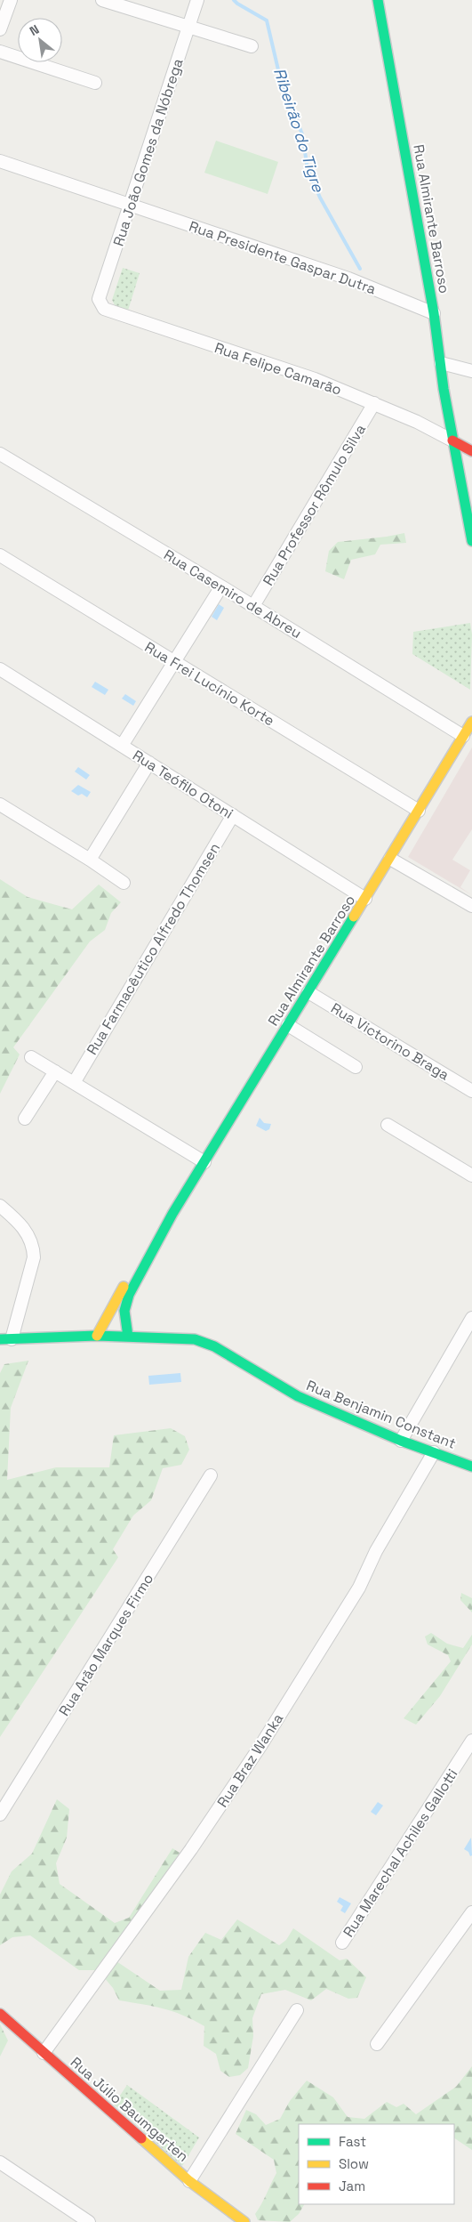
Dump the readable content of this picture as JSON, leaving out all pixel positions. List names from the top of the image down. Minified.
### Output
{"streets":{"main road":["Rua Almirante Barroso","Rua Benjamin Constant","Rua Júlio Baumgarten"],"street":["Rua João Gomes da Nóbrega","Rua Presidente Gaspar Dutra","Rua Felipe Camarão","Rua Professor Rômulo Silva","Rua Casemiro de Abreu","Rua Frei Lucínio Korte","Rua Teófilo Otoni","Rua Farmacêutico Alfredo Thomsen","Rua Victorino Braga","Rua Arão Marques Firmo","Rua Braz Wanka","Rua Marechal Achiles Gallotti"]},"crossings":[["Rua João Gomes da Nóbrega","Rua Presidente Gaspar Dutra"],["Rua João Gomes da Nóbrega","Rua Felipe Camarão"],["Rua Almirante Barroso","Rua Presidente Gaspar Dutra"],["Rua Almirante Barroso","Rua Felipe Camarão"],["Rua Almirante Barroso","Rua Casemiro de Abreu"],["Rua Almirante Barroso","Rua Frei Lucínio Korte"],["Rua Almirante Barroso","Rua Teófilo Otoni"],["Rua Almirante Barroso","Rua Victorino Braga"],["Rua Almirante Barroso","Rua Benjamin Constant"],["Rua Felipe Camarão","Rua Professor Rômulo Silva"],["Rua Professor Rômulo Silva","Rua Casemiro de Abreu"],["Rua Teófilo Otoni","Rua Farmacêutico Alfredo Thomsen"],["Rua Benjamin Constant","Rua Braz Wanka"],["Rua Braz Wanka","Rua Júlio Baumgarten"]],"water":["Ribeirão do Tigre"],"legend":["Fast","Slow","Jam"],"north":"top left"}
